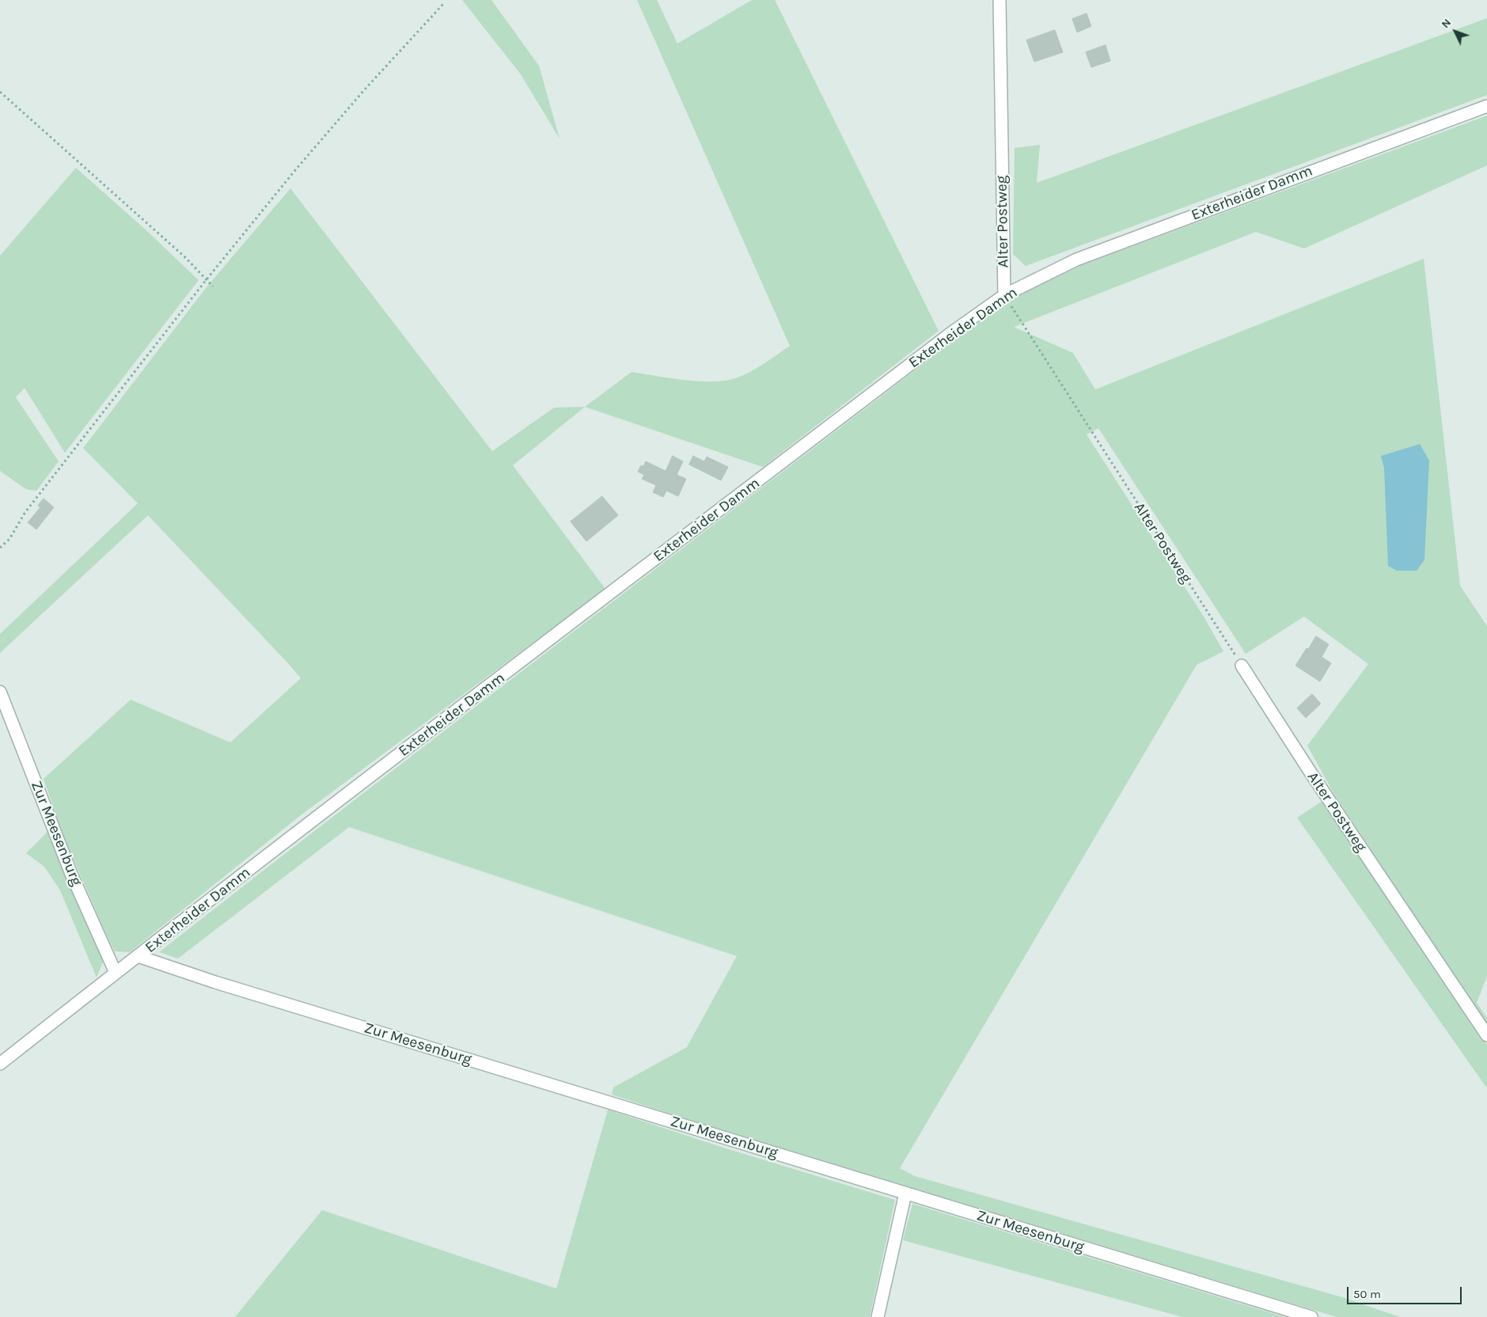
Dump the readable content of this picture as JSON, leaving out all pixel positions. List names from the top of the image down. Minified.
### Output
{"streets":{"street":["Exterheider Damm","Alter Postweg","Zur Meesenburg"]},"crossings":[["Exterheider Damm","Alter Postweg"],["Exterheider Damm","Zur Meesenburg"]],"scale_bar":"50 m","north":"top left"}
